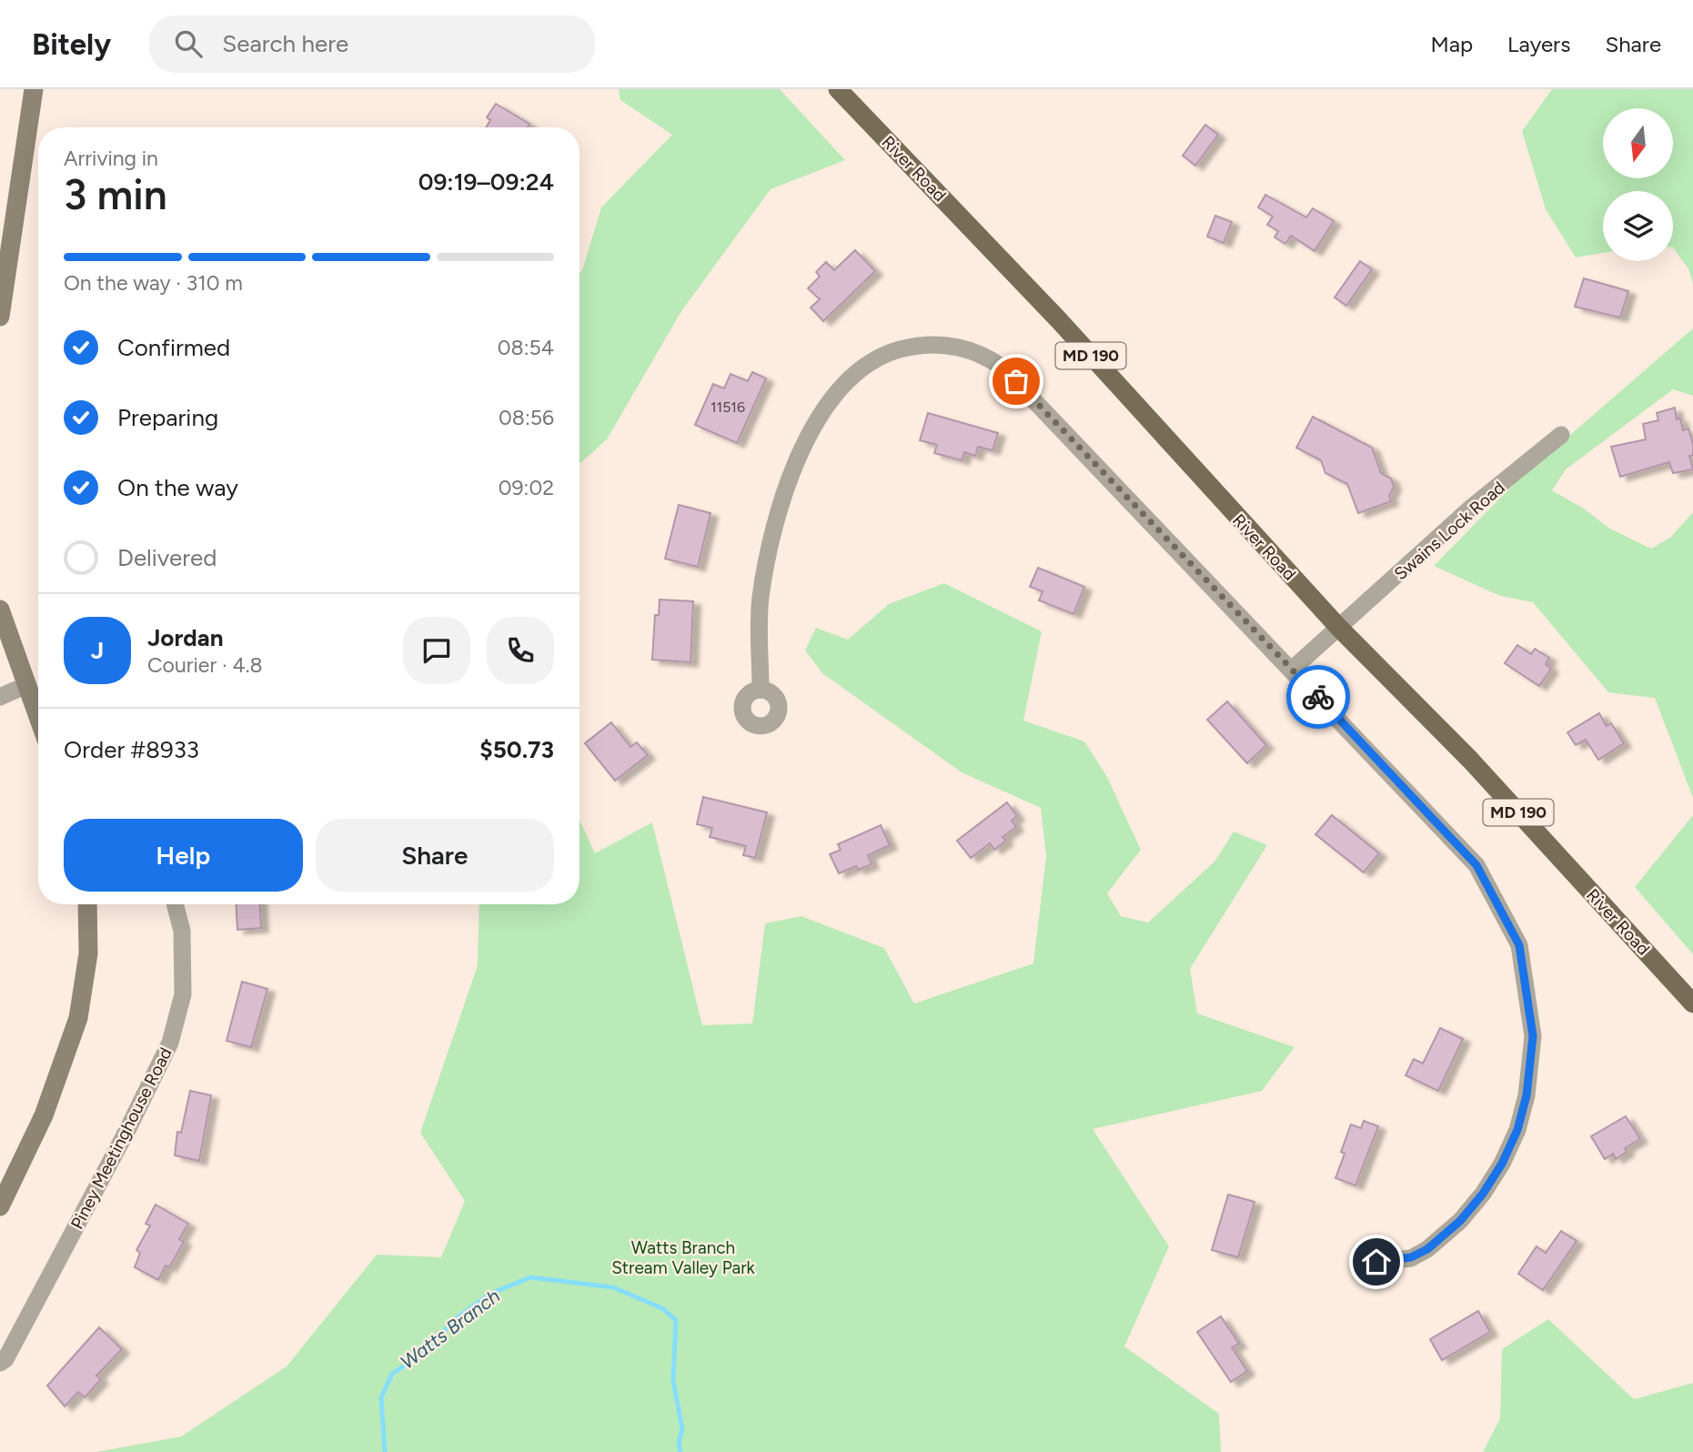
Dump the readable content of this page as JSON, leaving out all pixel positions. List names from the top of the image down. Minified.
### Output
{"streets":{"main road":["River Road","MD 190"],"street":["Swains Lock Road","Piney Meetinghouse Road"]},"crossings":[["River Road","Swains Lock Road"]],"water":["Watts Branch"],"parks":["Watts Branch Stream Valley Park"],"house_numbers":["11516"],"north":"bottom","page":{"header":"Bitely","search":"Search here","nav":["Map","Layers","Share"],"heading":["3 min","Arriving in","09:19–09:24"],"panel":["Jordan","Courier · 4.8","Order #8933","$50.73"],"bar":"On the way · 310 m","list":[["Confirmed","08:54"],["Preparing","08:56"],["On the way","09:02"],"Delivered"],"round":"J","buttons":["Help","Share"]}}
